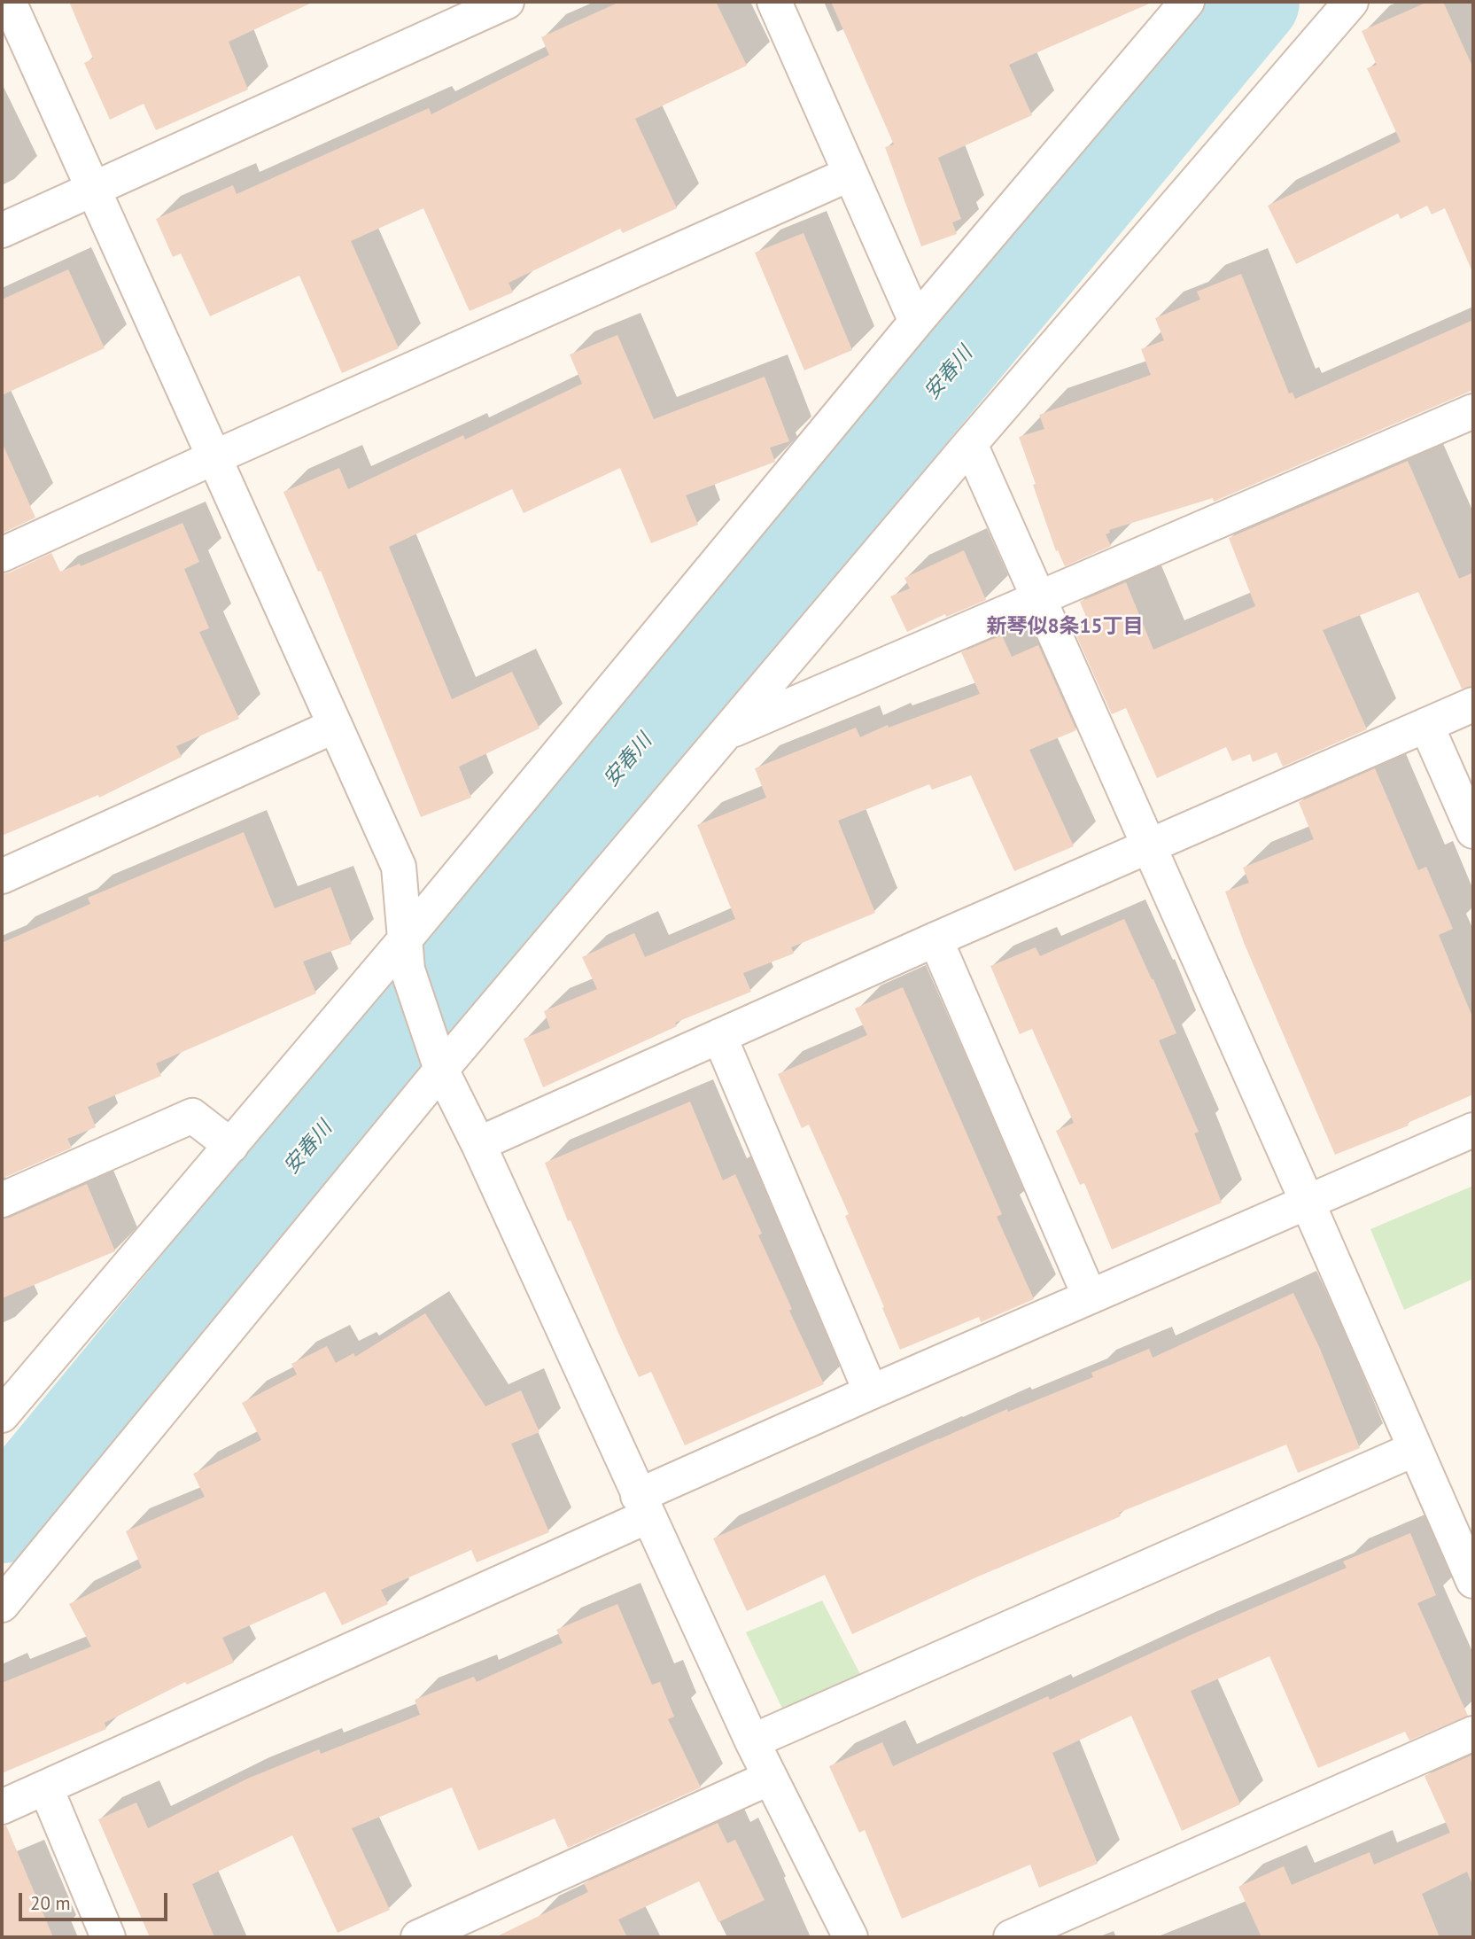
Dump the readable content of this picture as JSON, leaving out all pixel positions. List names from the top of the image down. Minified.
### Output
{"districts":["新琴似8条15丁目"],"water":["安春川"],"scale_bar":"20 m"}
